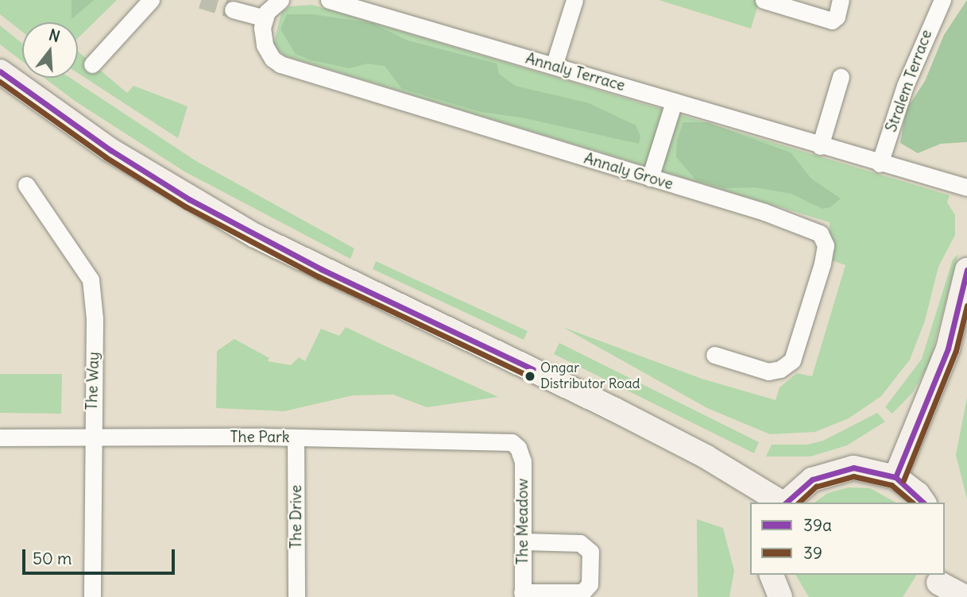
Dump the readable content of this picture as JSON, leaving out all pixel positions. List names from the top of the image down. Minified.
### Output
{"streets":{"street":["Annaly Terrace","Stralem Terrace","Annaly Grove","The Way","The Park","The Drive","The Meadow"]},"crossings":[["Annaly Terrace","Stralem Terrace"],["The Way","The Park"],["The Park","The Drive"],["The Park","The Meadow"]],"places":["Ongar Distributor Road"],"lines":["transit line 39a","transit line 39"],"legend":["39a","39"],"scale_bar":"50 m","north":"top"}
